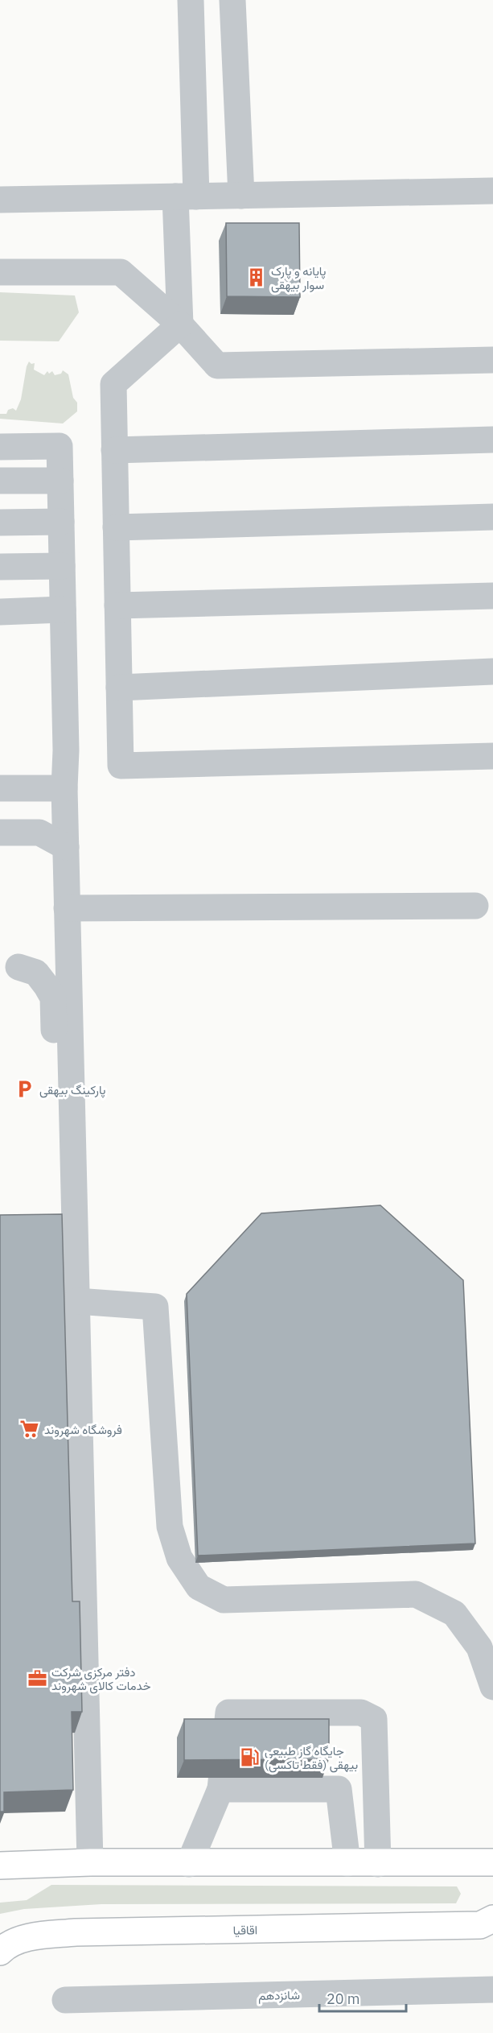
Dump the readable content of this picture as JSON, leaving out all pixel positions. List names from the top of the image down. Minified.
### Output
{"streets":{"main road":["اقاقیا"],"street":["شانزدهم"]},"places":{"building":["پایانه و پارک سوار بیهقی"],"parking":["پارکینگ بیهقی"],"supermarket":["فروشگاه شهروند"],"office":["دفتر مرکزی شرکت خدمات کالای شهروند"],"fuel station":["جایگاه گاز طبیعی بیهقی (فقط تاکسی)"]},"scale_bar":"20 m"}
